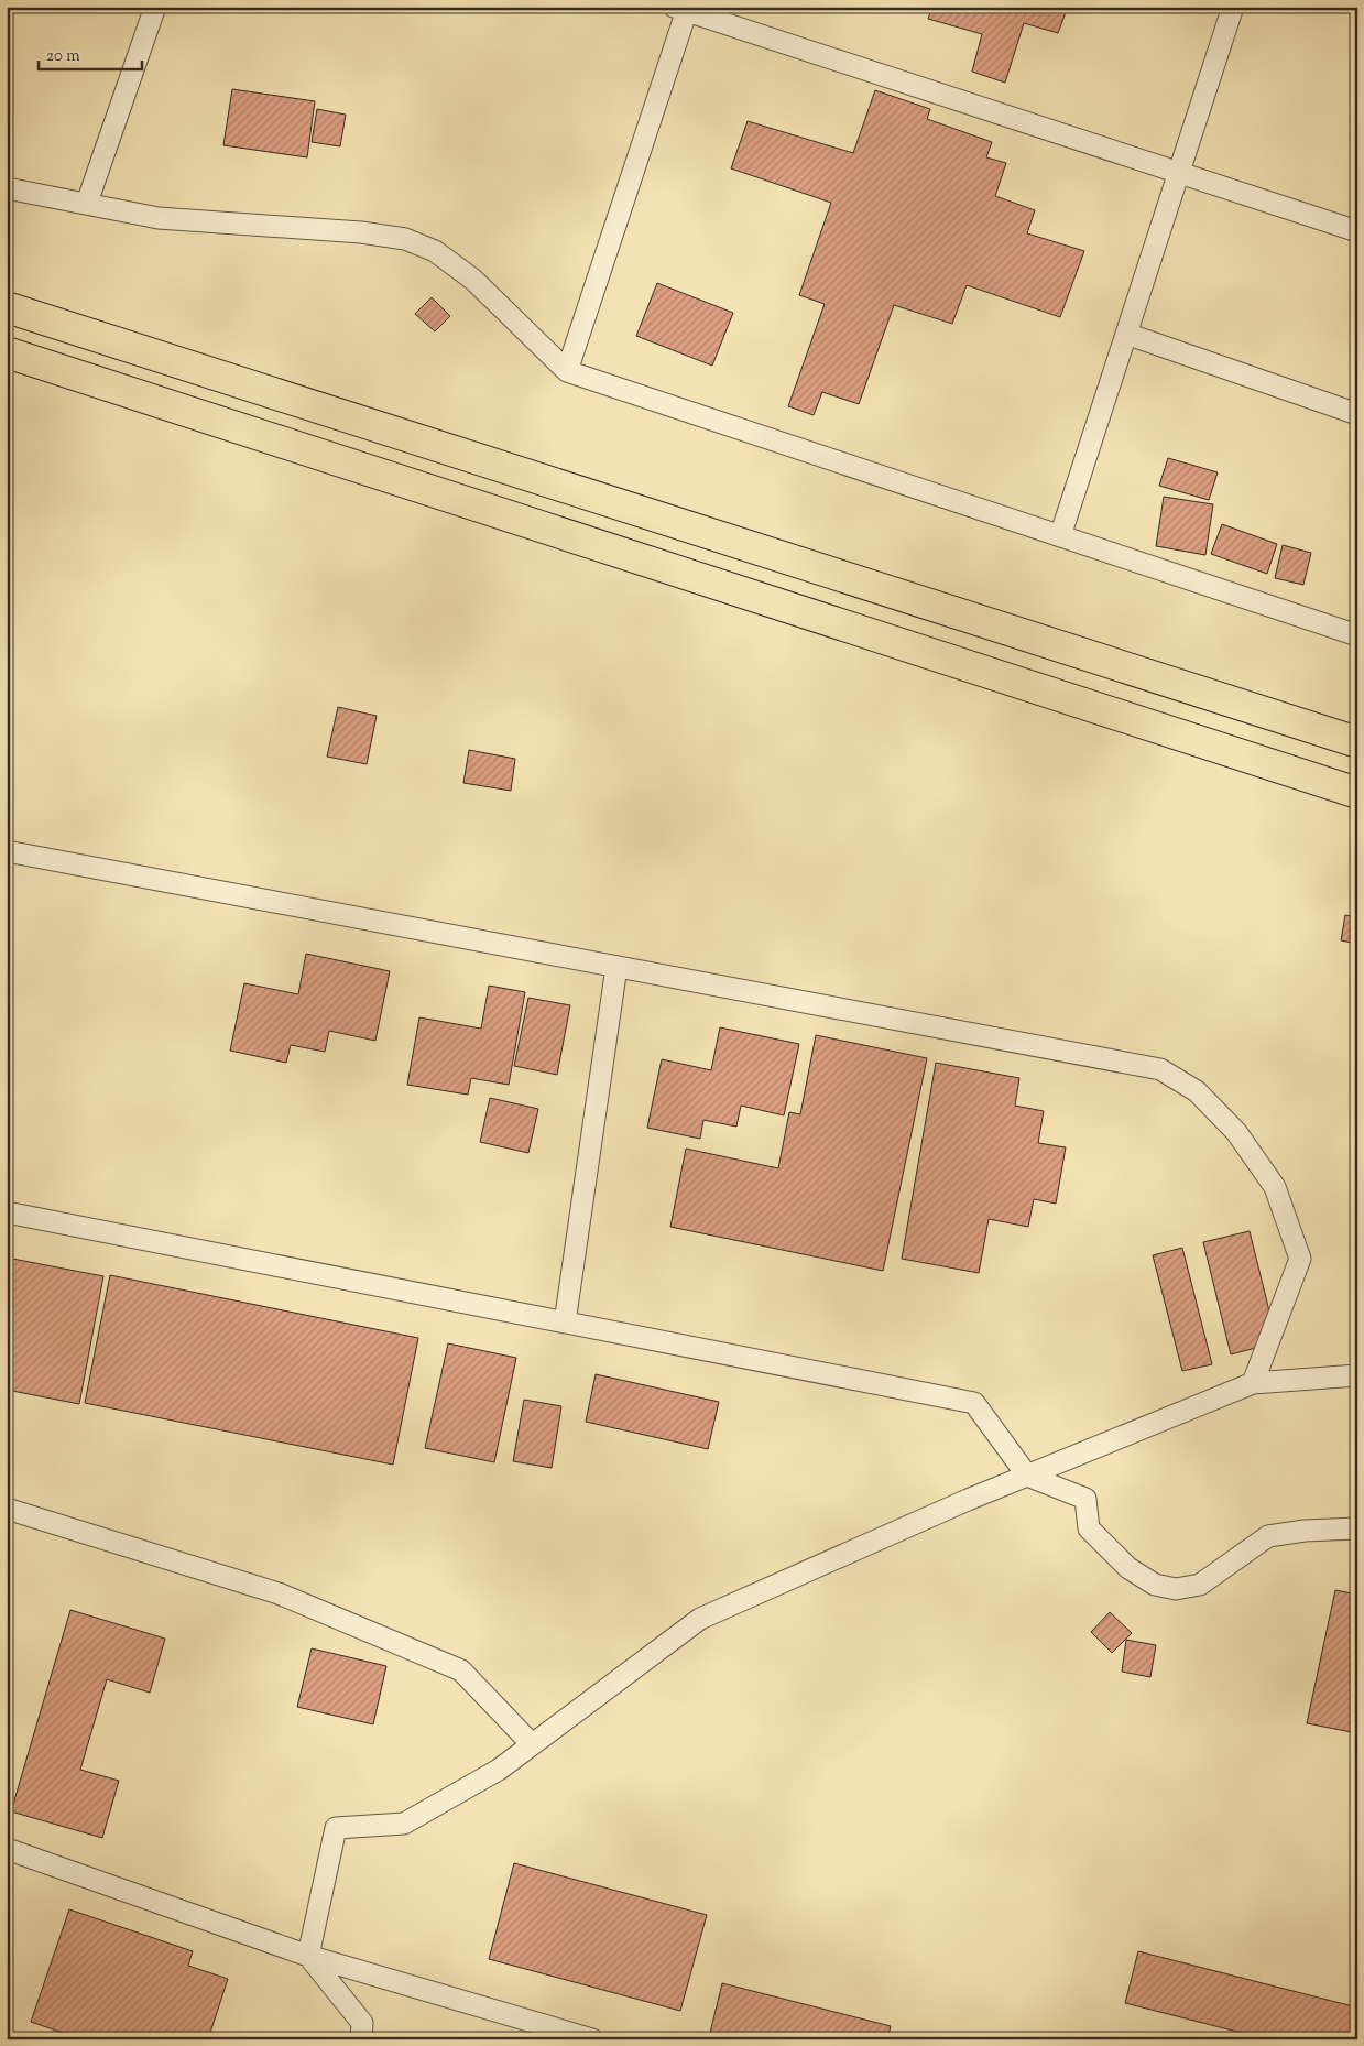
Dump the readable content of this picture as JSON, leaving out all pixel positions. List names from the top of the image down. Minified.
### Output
{"scale_bar":"20 m"}
